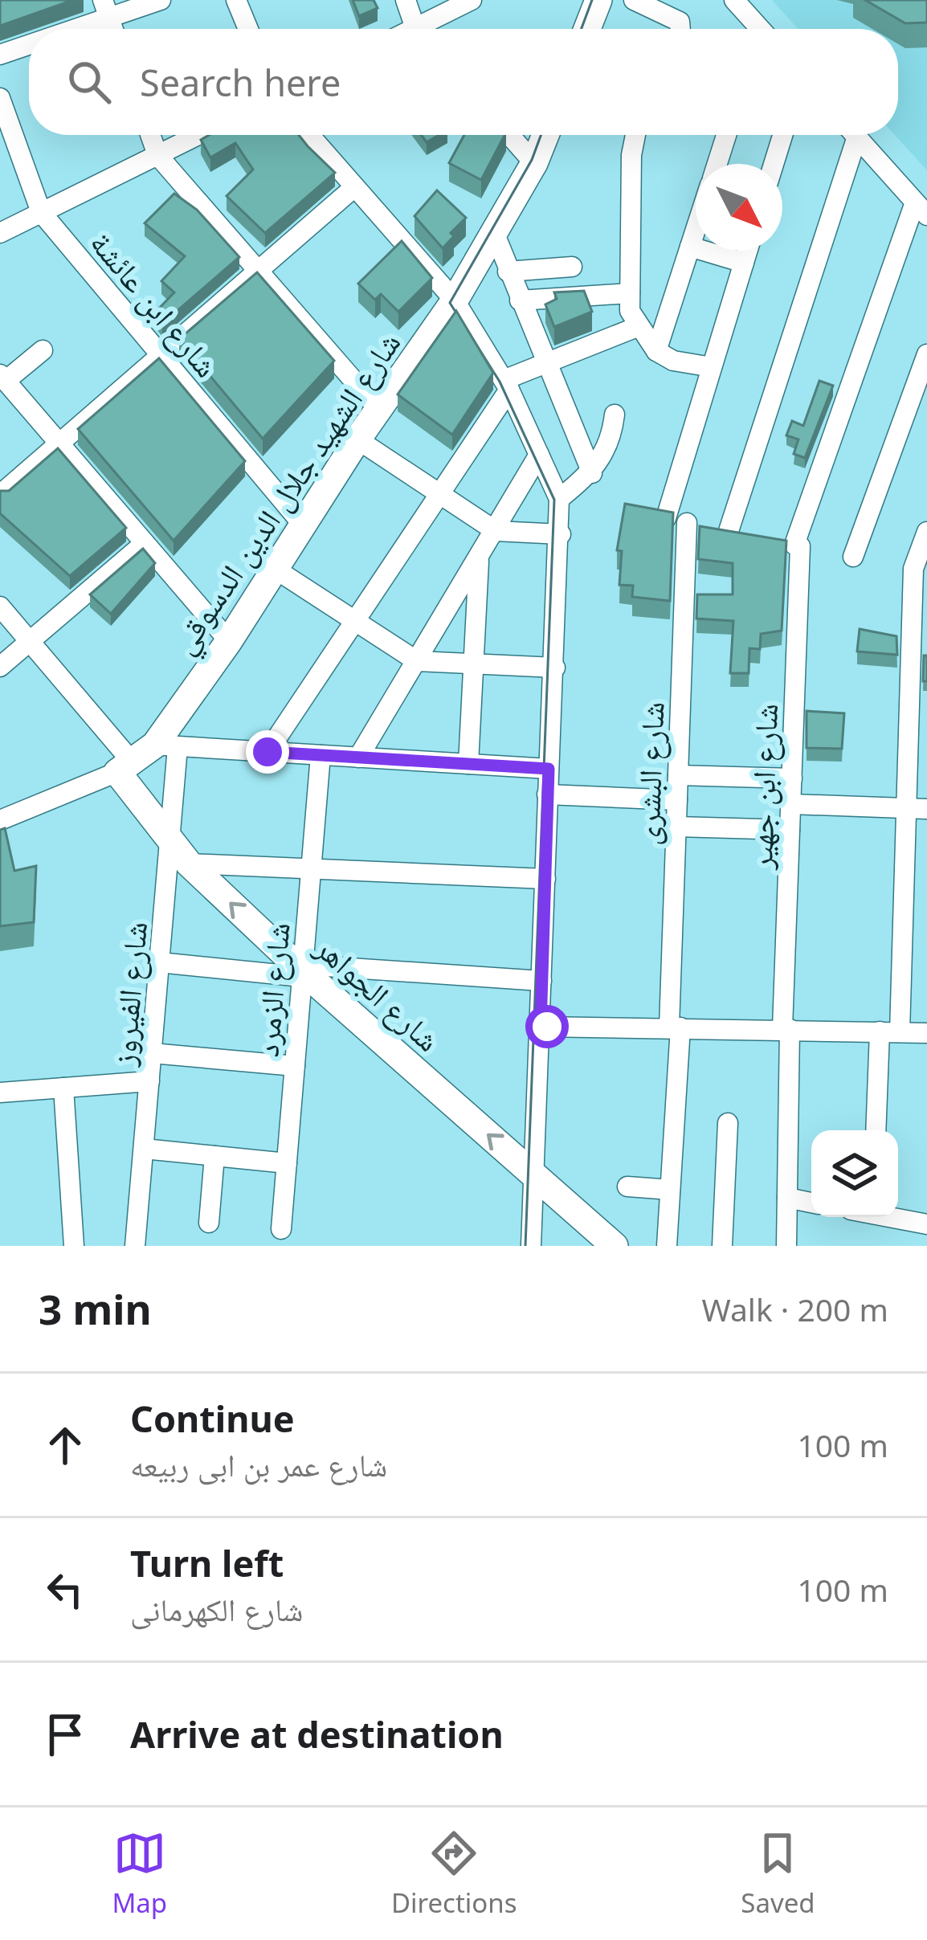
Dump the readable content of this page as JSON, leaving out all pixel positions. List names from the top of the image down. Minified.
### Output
{"streets":{"main road":["شارع الشهيد جلال الدين الدسوقي","شارع الجواهر"],"street":["شارع ابن عائشة","شارع البشرى","شارع ابن جهير","شارع الزمرد","شارع الفيروز"]},"crossings":[["شارع ابن عائشة","شارع الشهيد جلال الدين الدسوقي"],["شارع الشهيد جلال الدين الدسوقي","شارع الجواهر"],["شارع الشهيد جلال الدين الدسوقي","شارع الفيروز"],["شارع الزمرد","شارع الجواهر"],["شارع الجواهر","شارع الفيروز"]],"one_way":["شارع الجواهر"],"north":"bottom right","page":{"search":"Search here","heading":["3 min","Walk · 200 m"],"list":[["Continue","شارع عمر بن ابى ربيعه","100 m"],["Turn left","شارع الكهرمانى","100 m"],"Arrive at destination"],"nav":["Map","Directions","Saved"]}}
